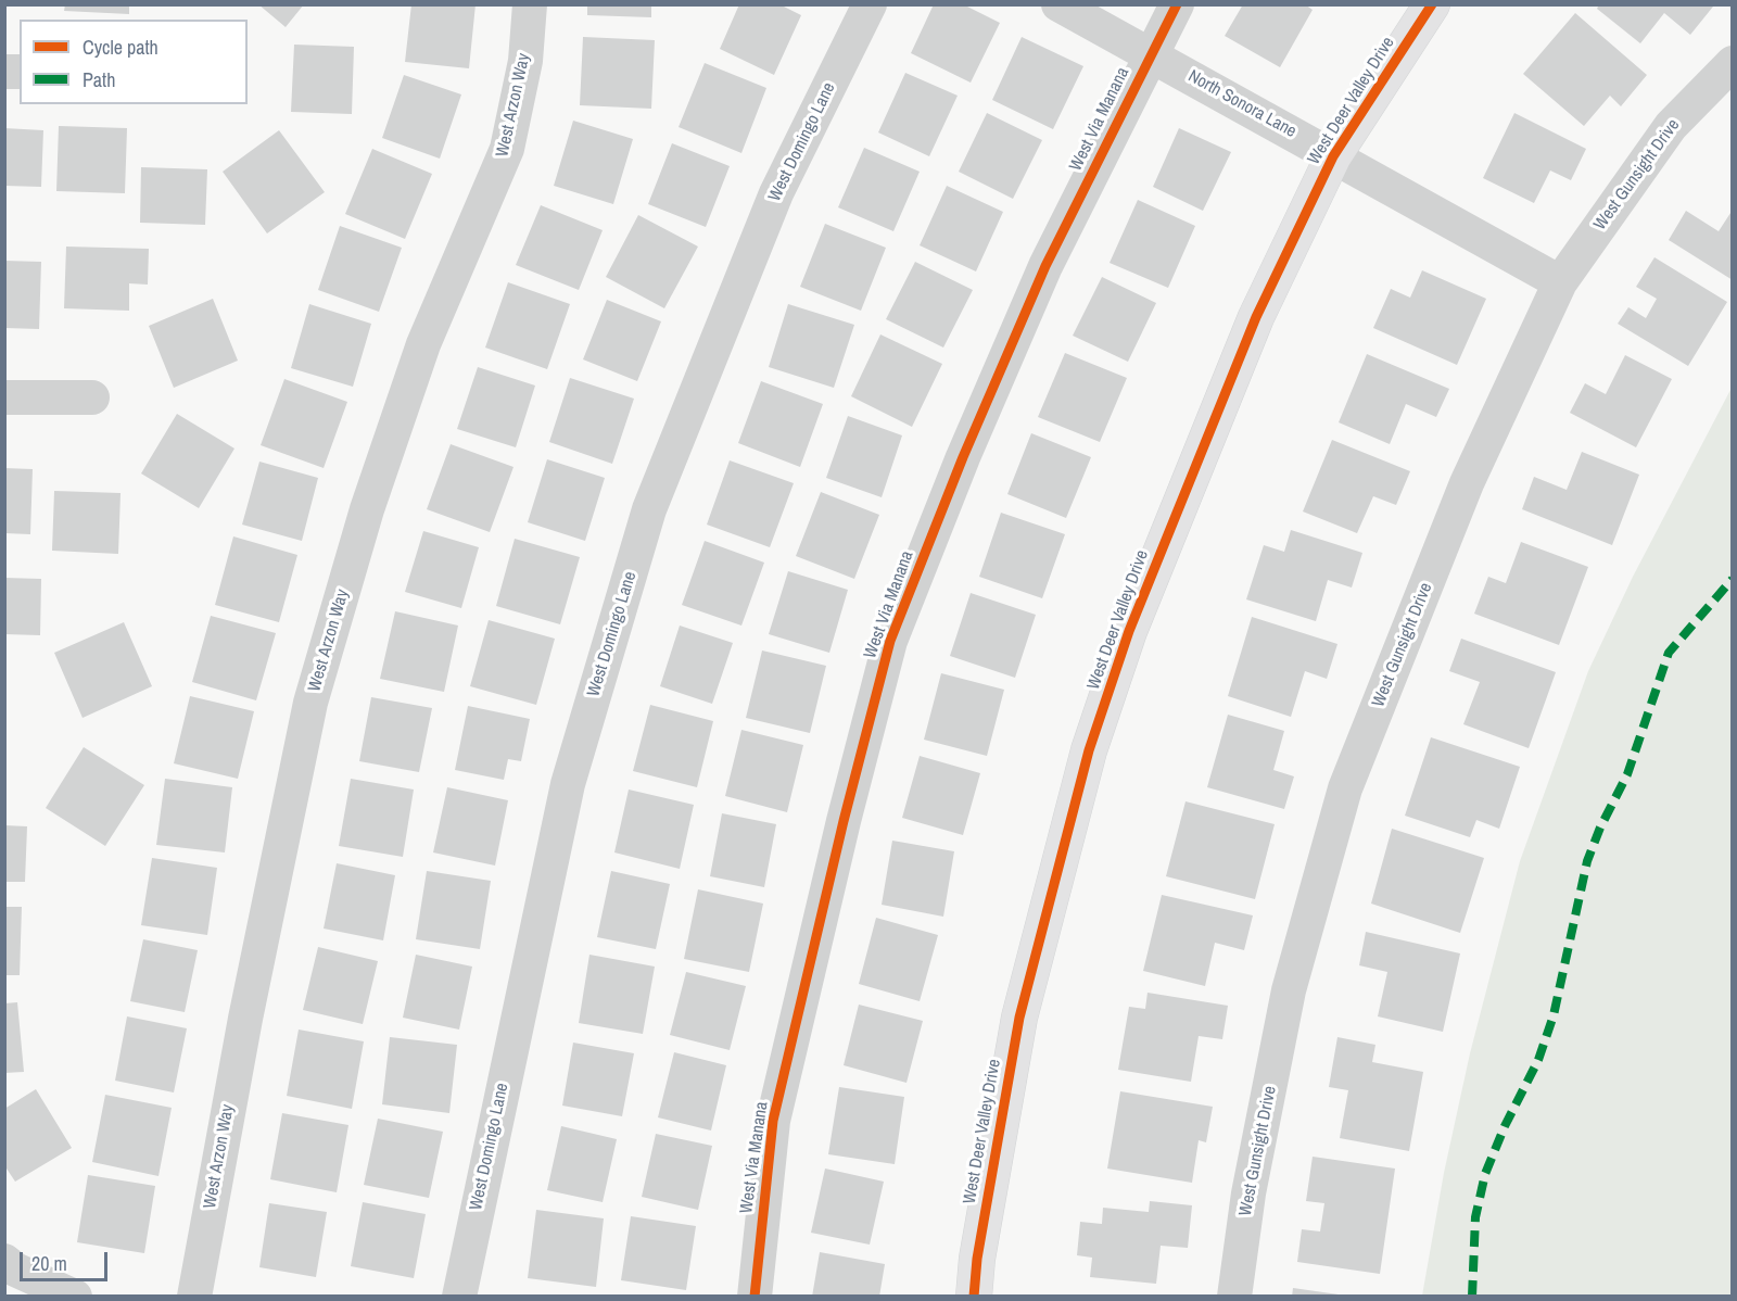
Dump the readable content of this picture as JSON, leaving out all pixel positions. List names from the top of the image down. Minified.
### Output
{"streets":{"street":["West Deer Valley Drive","North Sonora Lane","West Arzon Way","West Via Manana","West Domingo Lane","West Gunsight Drive"]},"crossings":[["West Deer Valley Drive","North Sonora Lane"],["North Sonora Lane","West Via Manana"],["North Sonora Lane","West Gunsight Drive"]],"legend":["Cycle path","Path"],"scale_bar":"20 m"}
